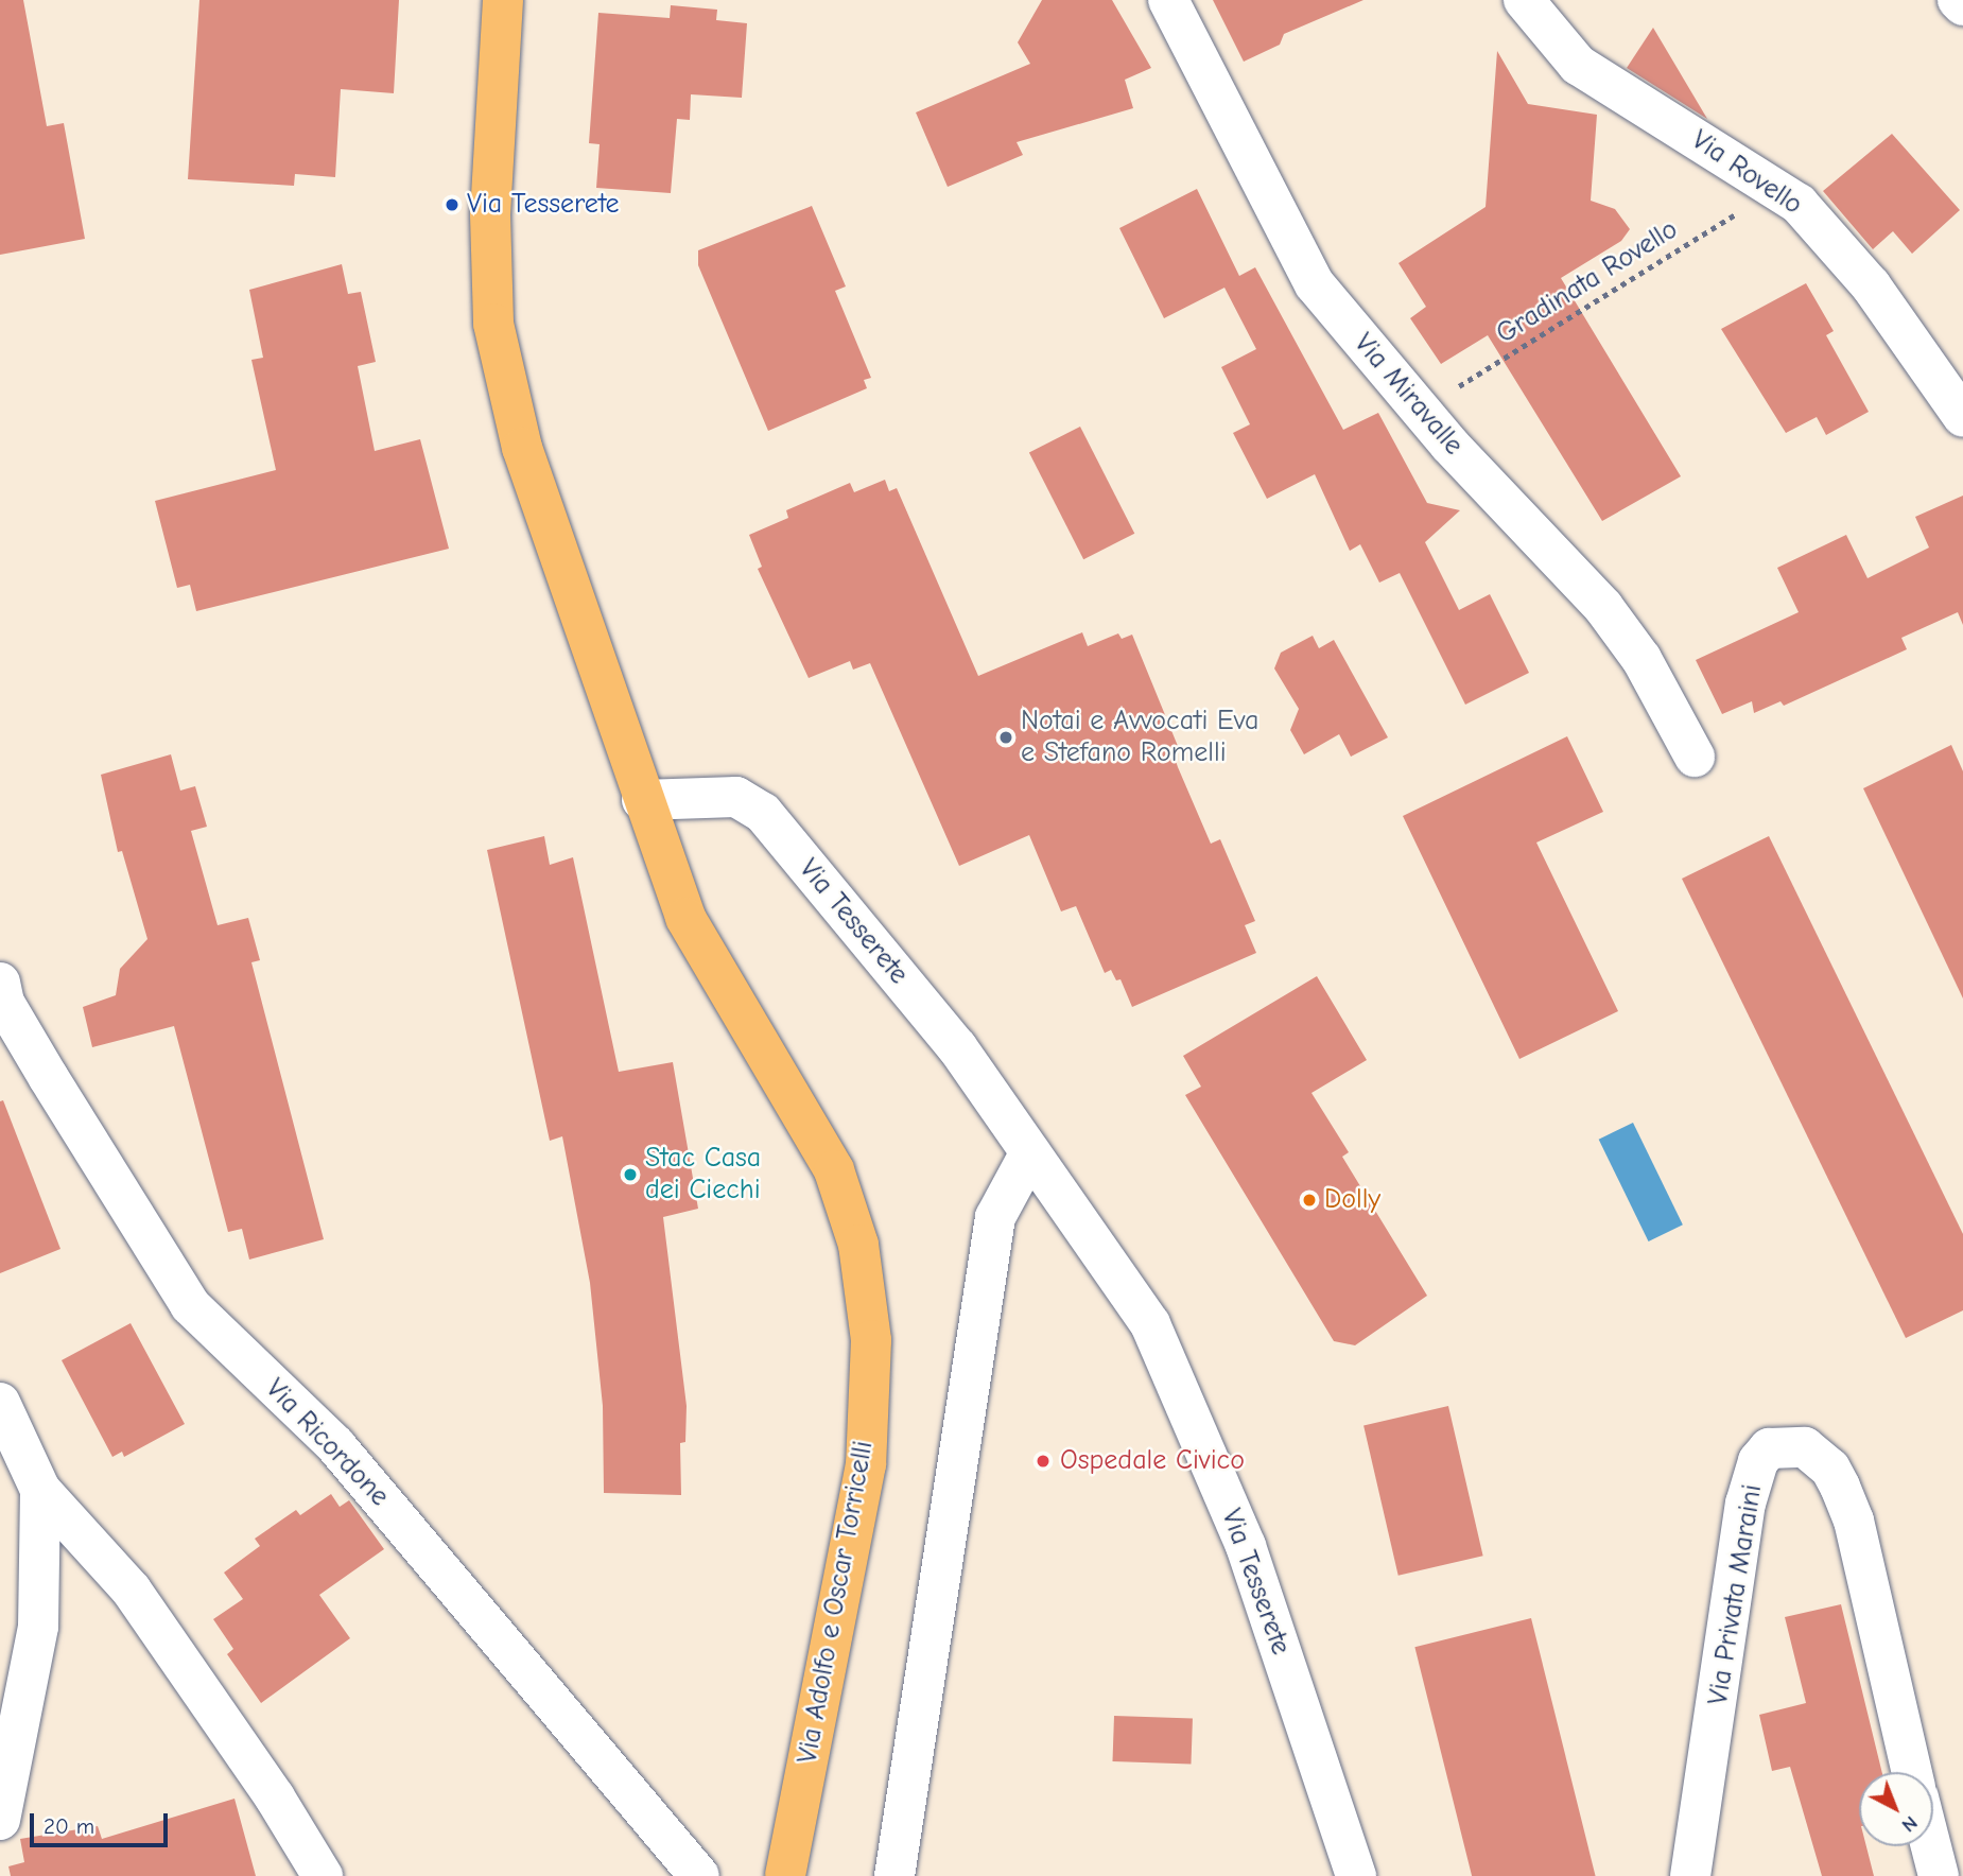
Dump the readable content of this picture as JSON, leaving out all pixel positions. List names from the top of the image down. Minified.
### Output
{"streets":{"main road":["Via Adolfo e Oscar Torricelli"],"street":["Via Rovello","Via Miravalle","Via Tesserete","Via Ricordone","Via Privata Maraini"],"path":["Gradinata Rovello"]},"crossings":[["Via Rovello","Gradinata Rovello"],["Gradinata Rovello","Via Miravalle"],["Via Tesserete","Via Adolfo e Oscar Torricelli"]],"places":["Via Tesserete","Notai e Avvocati Eva e Stefano Romelli","Stac Casa dei Ciechi","Dolly","Ospedale Civico"],"scale_bar":"20 m","north":"bottom right"}
